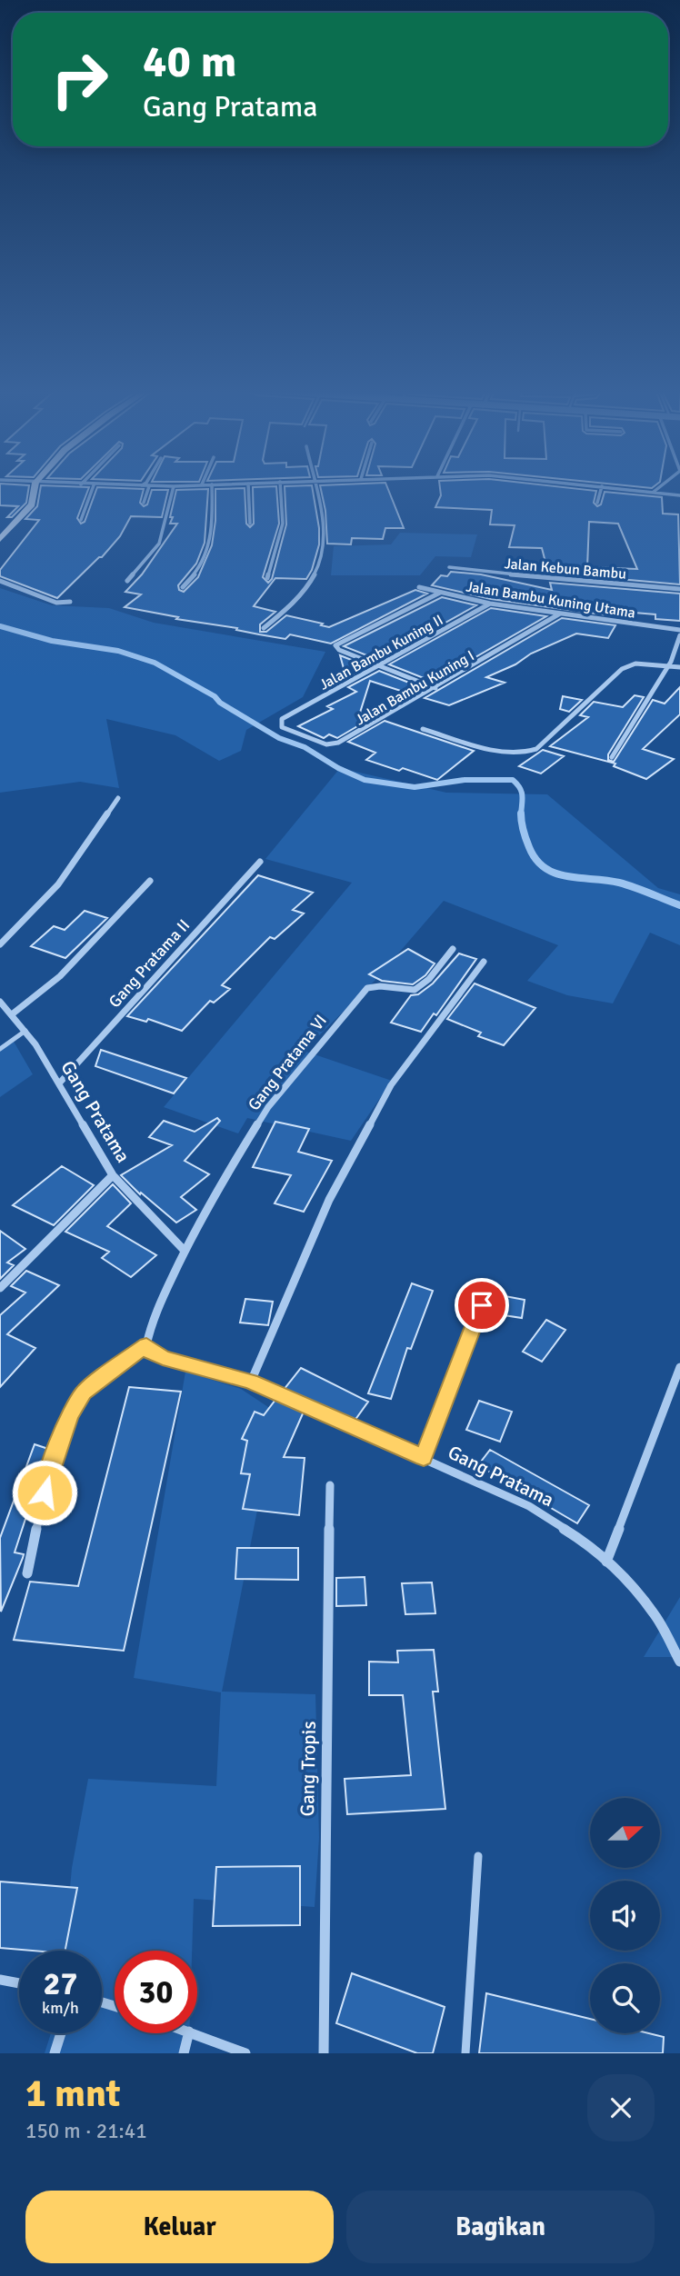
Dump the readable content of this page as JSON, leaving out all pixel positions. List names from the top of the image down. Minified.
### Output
{"streets":{"street":["Jalan Kebun Bambu","Jalan Bambu Kuning Utama","Jalan Bambu Kuning II","Jalan Bambu Kuning I","Gang Pratama II","Gang Pratama VI","Gang Pratama","Gang Tropis"]},"crossings":[["Jalan Bambu Kuning Utama","Jalan Bambu Kuning II"],["Jalan Bambu Kuning Utama","Jalan Bambu Kuning I"],["Jalan Bambu Kuning II","Jalan Bambu Kuning I"],["Gang Pratama II","Gang Pratama"],["Gang Pratama VI","Gang Pratama"]],"north":"right","page":{"turn":["40 m","Gang Pratama"],"speed":"27 km/h","limit":"30","heading":["1 mnt","150 m · 21:41"],"buttons":["Keluar","Bagikan"]}}
